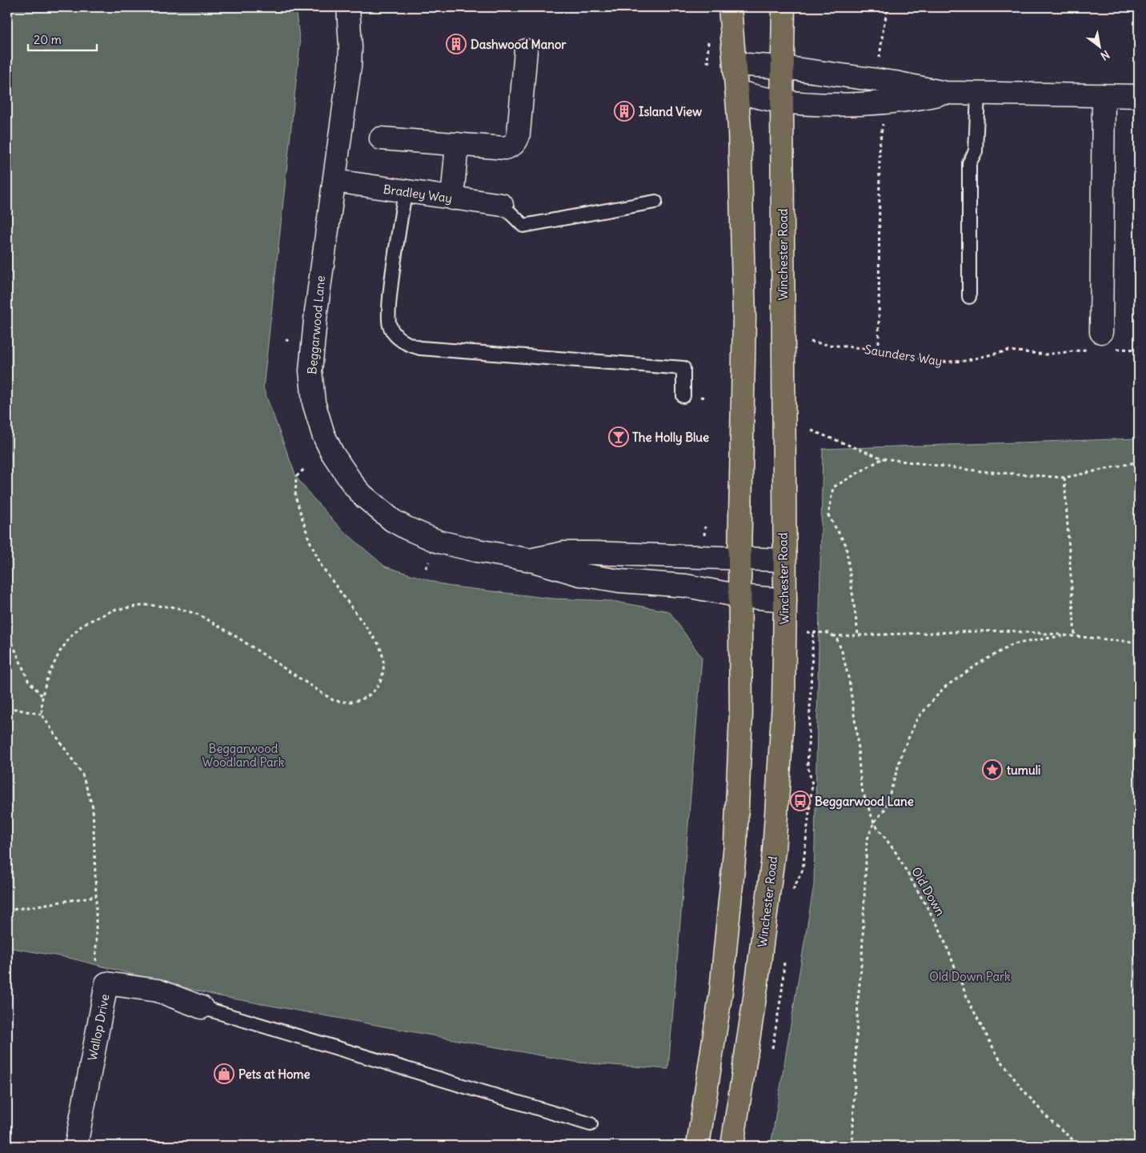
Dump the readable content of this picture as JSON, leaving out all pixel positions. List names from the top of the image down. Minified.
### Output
{"streets":{"main road":["Winchester Road"],"street":["Bradley Way","Beggarwood Lane","Wallop Drive"],"path":["Saunders Way","Old Down"]},"crossings":[["Bradley Way","Beggarwood Lane"],["Winchester Road","Beggarwood Lane"]],"parks":["Beggarwood Woodland Park","Old Down Park"],"places":{"building":["Dashwood Manor","Island View"],"bar":["The Holly Blue"],"place":["tumuli"],"bus stop":["Beggarwood Lane"],"shop":["Pets at Home"]},"scale_bar":"20 m","north":"bottom right"}
